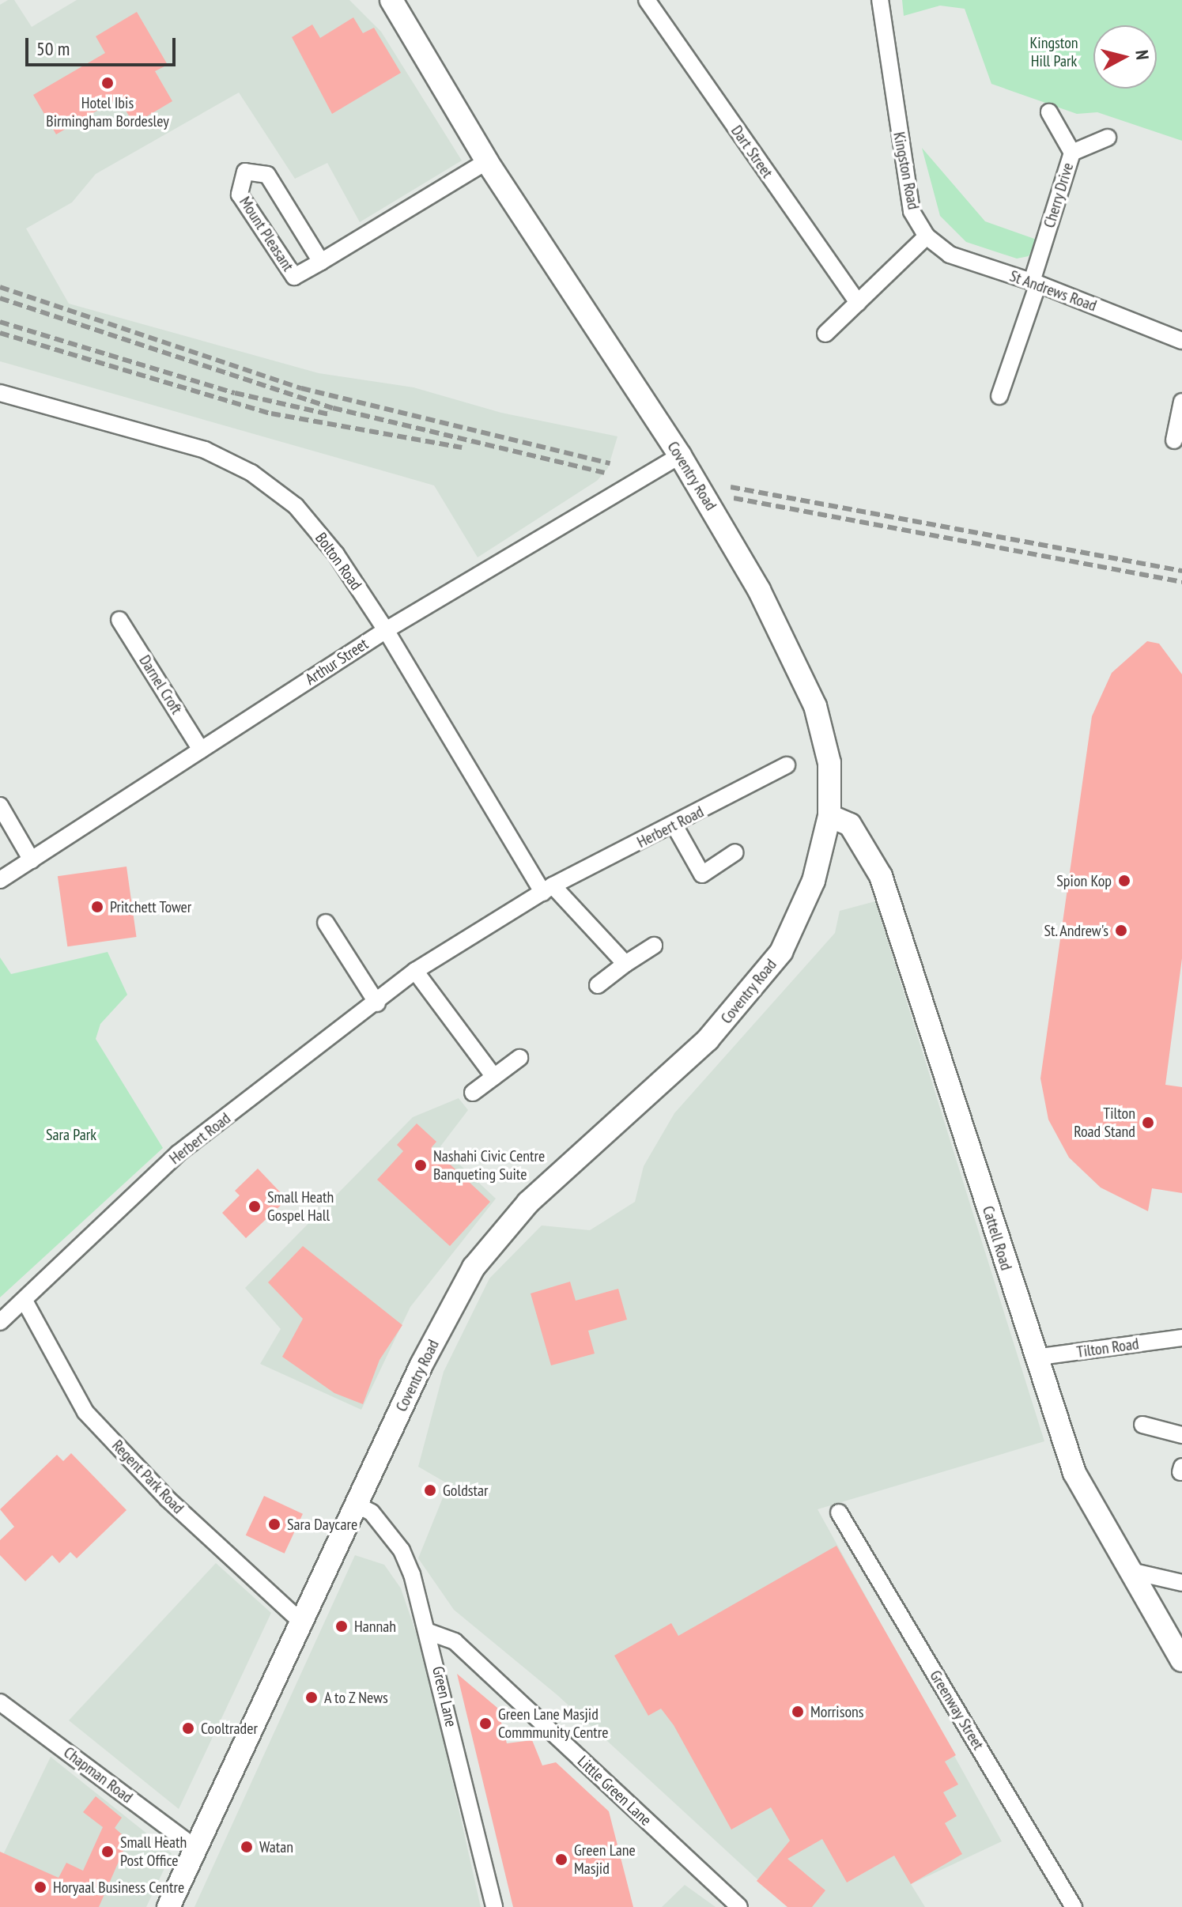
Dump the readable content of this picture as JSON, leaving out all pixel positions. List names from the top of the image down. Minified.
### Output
{"streets":{"main road":["Coventry Road","Cattell Road"],"street":["Dart Street","Kingston Road","Cherry Drive","Mount Pleasant","St Andrews Road","Bolton Road","Arthur Street","Darnel Croft","Herbert Road","Tilton Road","Regent Park Road","Green Lane","Greenway Street","Chapman Road","Little Green Lane"]},"crossings":[["Kingston Road","St Andrews Road"],["Cherry Drive","St Andrews Road"],["Mount Pleasant","Coventry Road"],["Coventry Road","Arthur Street"],["Coventry Road","Cattell Road"],["Coventry Road","Regent Park Road"],["Coventry Road","Green Lane"],["Coventry Road","Chapman Road"],["Bolton Road","Arthur Street"],["Bolton Road","Herbert Road"],["Arthur Street","Darnel Croft"],["Herbert Road","Regent Park Road"],["Cattell Road","Tilton Road"],["Green Lane","Little Green Lane"]],"parks":["Kingston Hill Park","Sara Park"],"places":["Hotel Ibis Birmingham Bordesley","Spion Kop","Pritchett Tower","St. Andrew's","Tilton Road Stand","Nashahi Civic Centre Banqueting Suite","Small Heath Gospel Hall","Goldstar","Sara Daycare","Hannah","A to Z News","Morrisons","Green Lane Masjid Commmunity Centre","Cooltrader","Watan","Small Heath Post Office","Green Lane Masjid","Horyaal Business Centre"],"scale_bar":"50 m","north":"right"}
